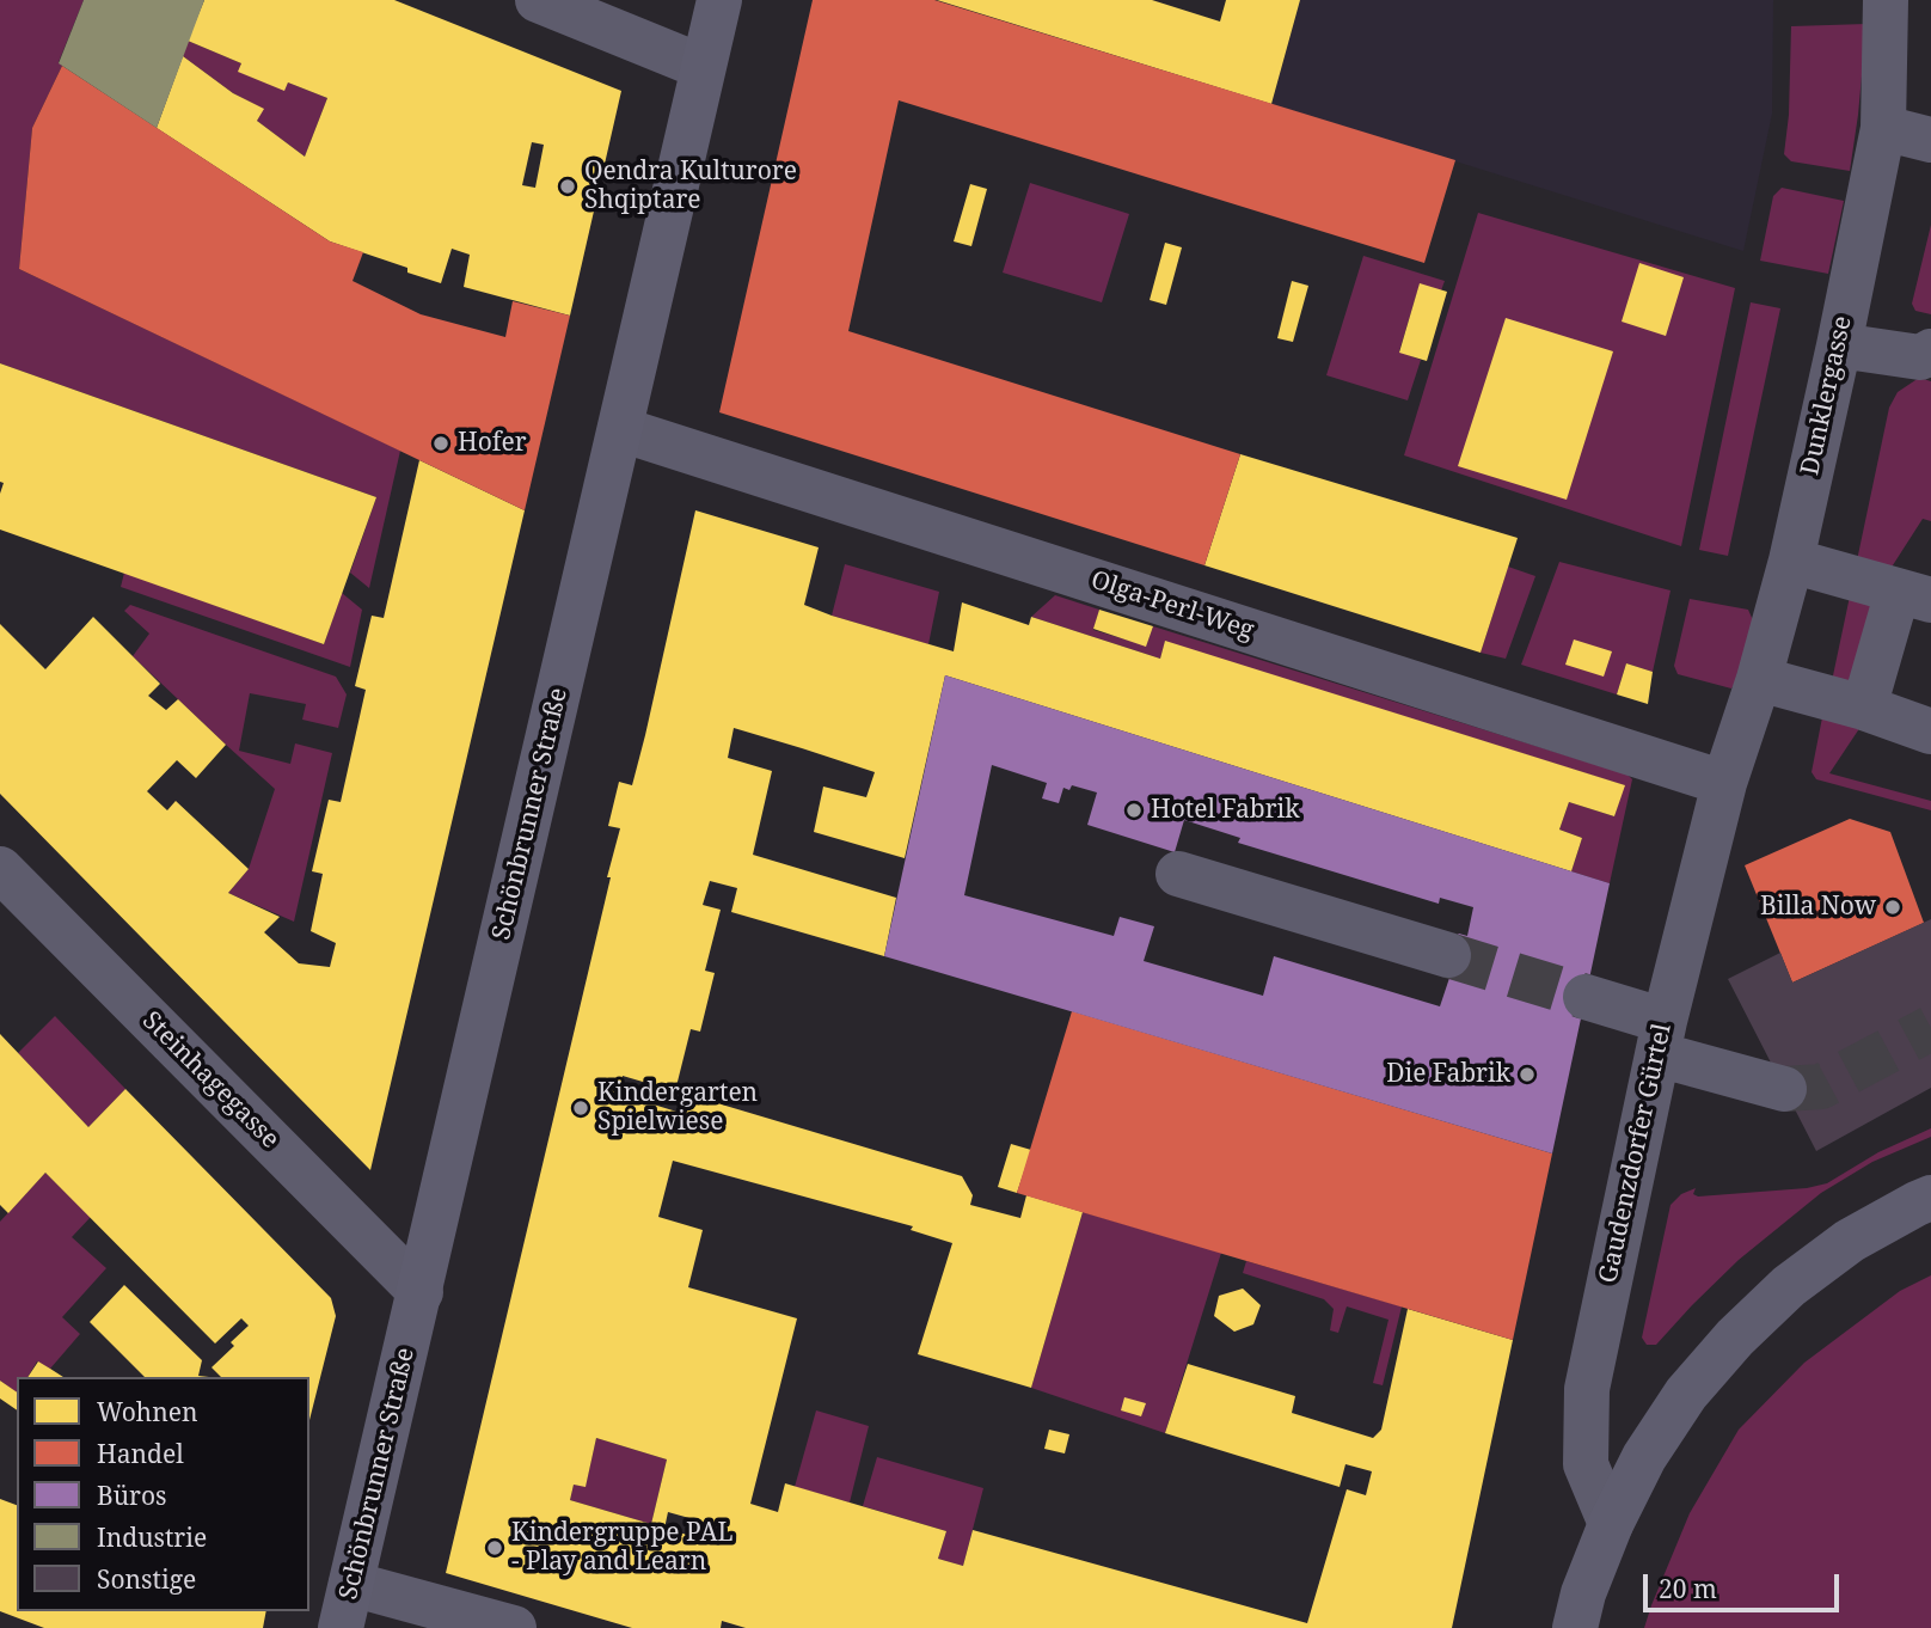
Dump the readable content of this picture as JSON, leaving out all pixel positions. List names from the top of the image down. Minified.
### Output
{"streets":{"main road":["Schönbrunner Straße"],"street":["Dunklergasse","Olga-Perl-Weg","Steinhagegasse","Gaudenzdorfer Gürtel"]},"crossings":[["Dunklergasse","Olga-Perl-Weg"],["Dunklergasse","Gaudenzdorfer Gürtel"],["Olga-Perl-Weg","Schönbrunner Straße"],["Olga-Perl-Weg","Gaudenzdorfer Gürtel"],["Schönbrunner Straße","Steinhagegasse"]],"places":["Qendra Kulturore Shqiptare","Hofer","Hotel Fabrik","Billa Now","Die Fabrik","Kindergarten Spielwiese","Kindergruppe PAL - Play and Learn"],"legend":["Wohnen","Handel","Büros","Industrie","Sonstige"],"scale_bar":"20 m"}
